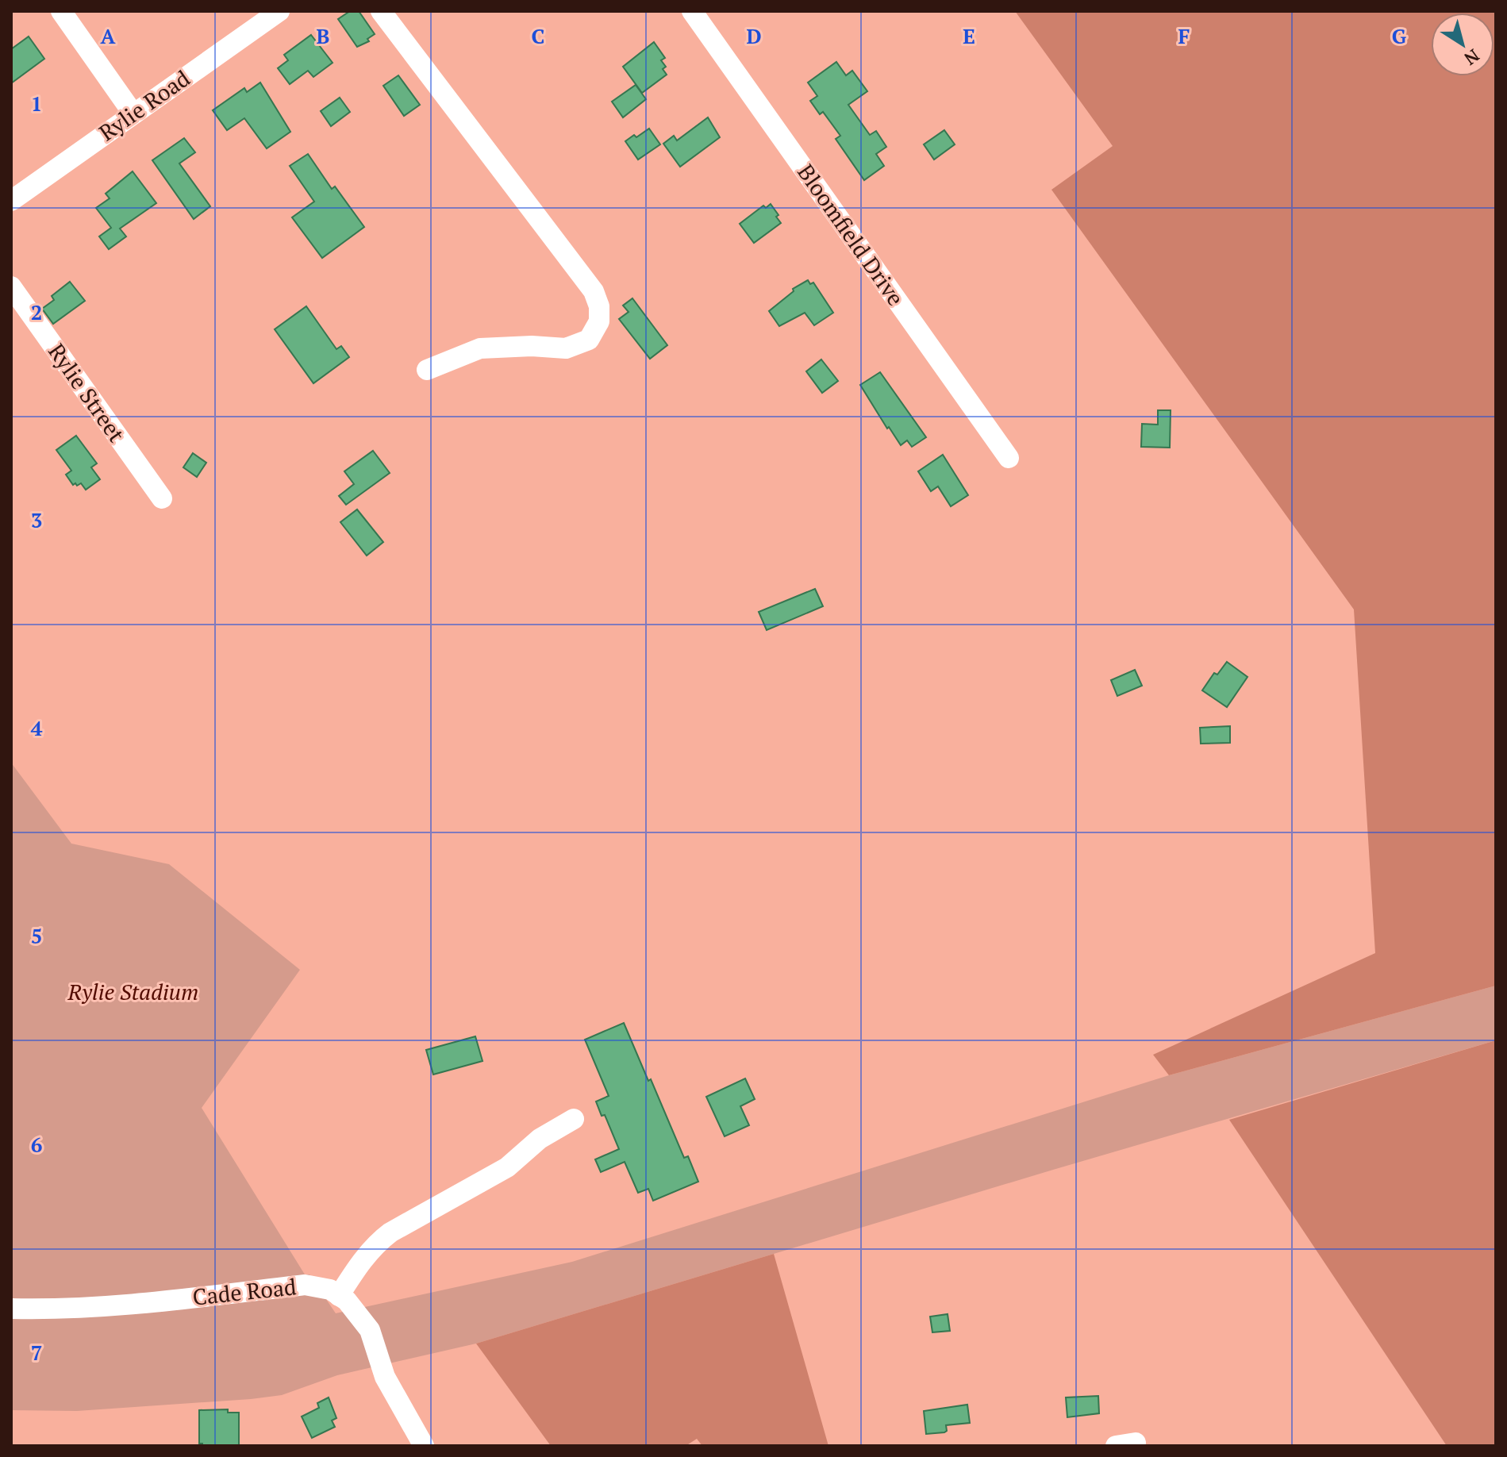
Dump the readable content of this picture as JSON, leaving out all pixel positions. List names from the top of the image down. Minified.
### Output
{"streets":{"street":["Rylie Road","Bloomfield Drive","Rylie Street","Cade Road"]},"parks":["Rylie Stadium"],"north":"bottom right","grid":{"columns":["A","B","C","D","E","F","G"],"rows":["1","2","3","4","5","6","7"]}}
